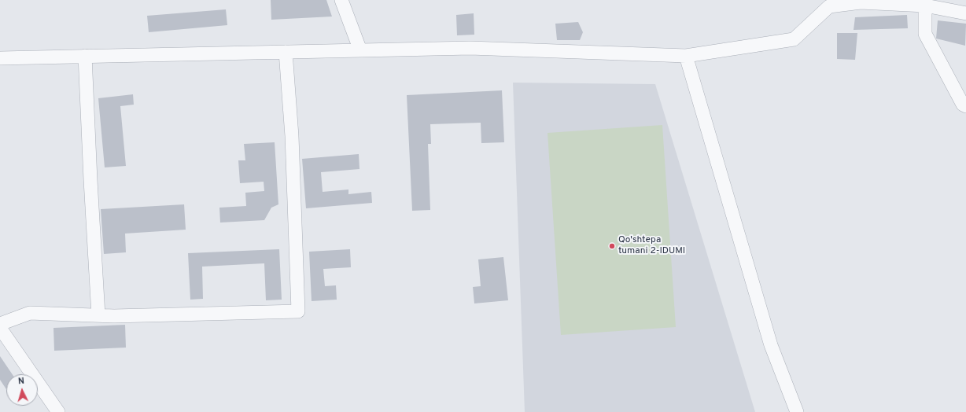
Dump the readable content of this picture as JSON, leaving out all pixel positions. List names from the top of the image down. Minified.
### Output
{"places":["Qo'shtepa tumani 2-IDUMI"],"north":"top"}
